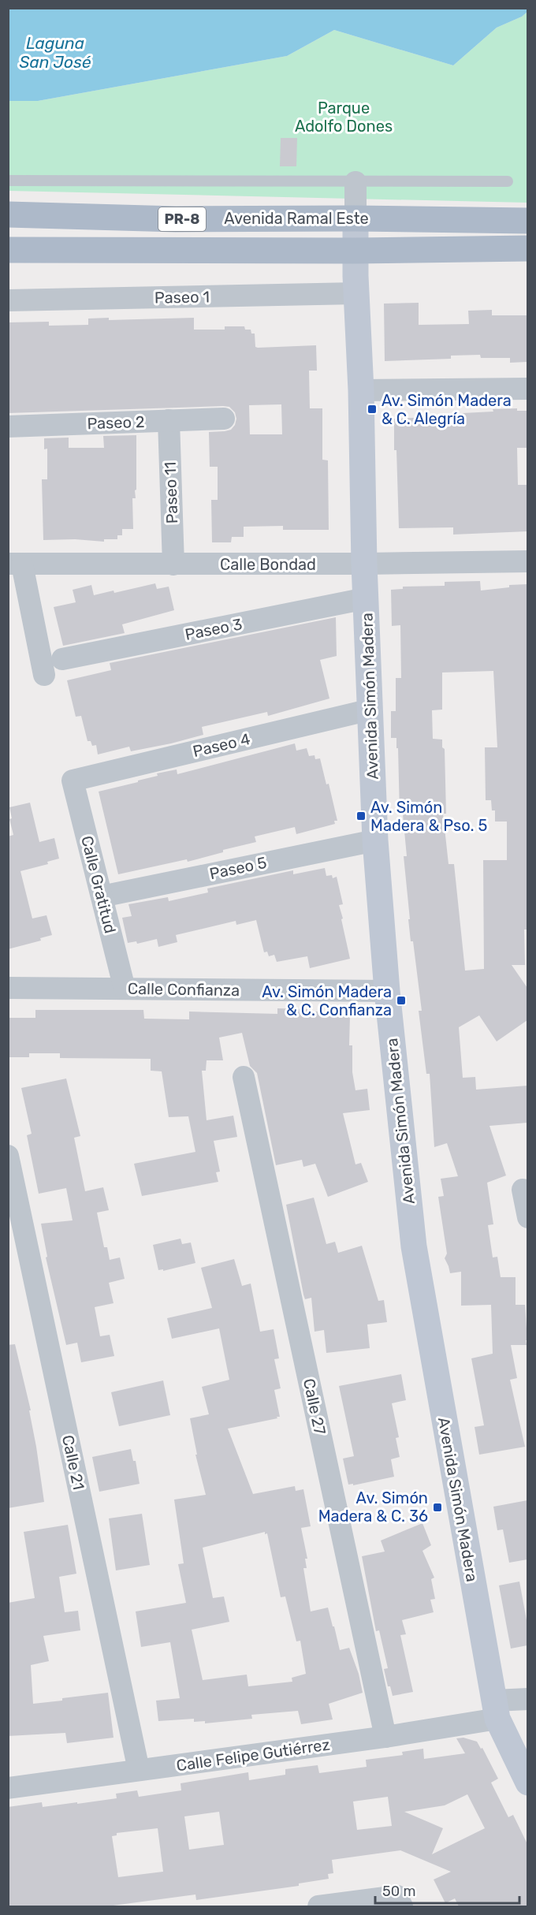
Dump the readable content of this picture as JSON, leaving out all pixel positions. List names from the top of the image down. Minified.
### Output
{"streets":{"main road":["Avenida Ramal Este","PR-8"],"street":["Paseo 1","Paseo 2","Paseo 11","Calle Bondad","Paseo 3","Avenida Simón Madera","Paseo 4","Paseo 5","Calle Gratitud","Calle Confianza","Calle 27","Calle 21","Calle Felipe Gutiérrez"]},"crossings":[["Avenida Ramal Este","Avenida Simón Madera"],["Paseo 1","Avenida Simón Madera"],["Paseo 2","Paseo 11"],["Paseo 11","Calle Bondad"],["Calle Bondad","Avenida Simón Madera"],["Paseo 3","Avenida Simón Madera"],["Avenida Simón Madera","Paseo 4"],["Avenida Simón Madera","Paseo 5"],["Avenida Simón Madera","Calle Confianza"],["Avenida Simón Madera","Calle Felipe Gutiérrez"],["Paseo 4","Calle Gratitud"],["Paseo 5","Calle Gratitud"],["Calle Gratitud","Calle Confianza"],["Calle 27","Calle Felipe Gutiérrez"],["Calle 21","Calle Felipe Gutiérrez"]],"water":["Laguna San José"],"parks":["Parque Adolfo Dones"],"places":{"transit":["Av. Simón Madera & C. Alegría","Av. Simón Madera & Pso. 5","Av. Simón Madera & C. Confianza","Av. Simón Madera & C. 36"]},"scale_bar":"50 m"}
